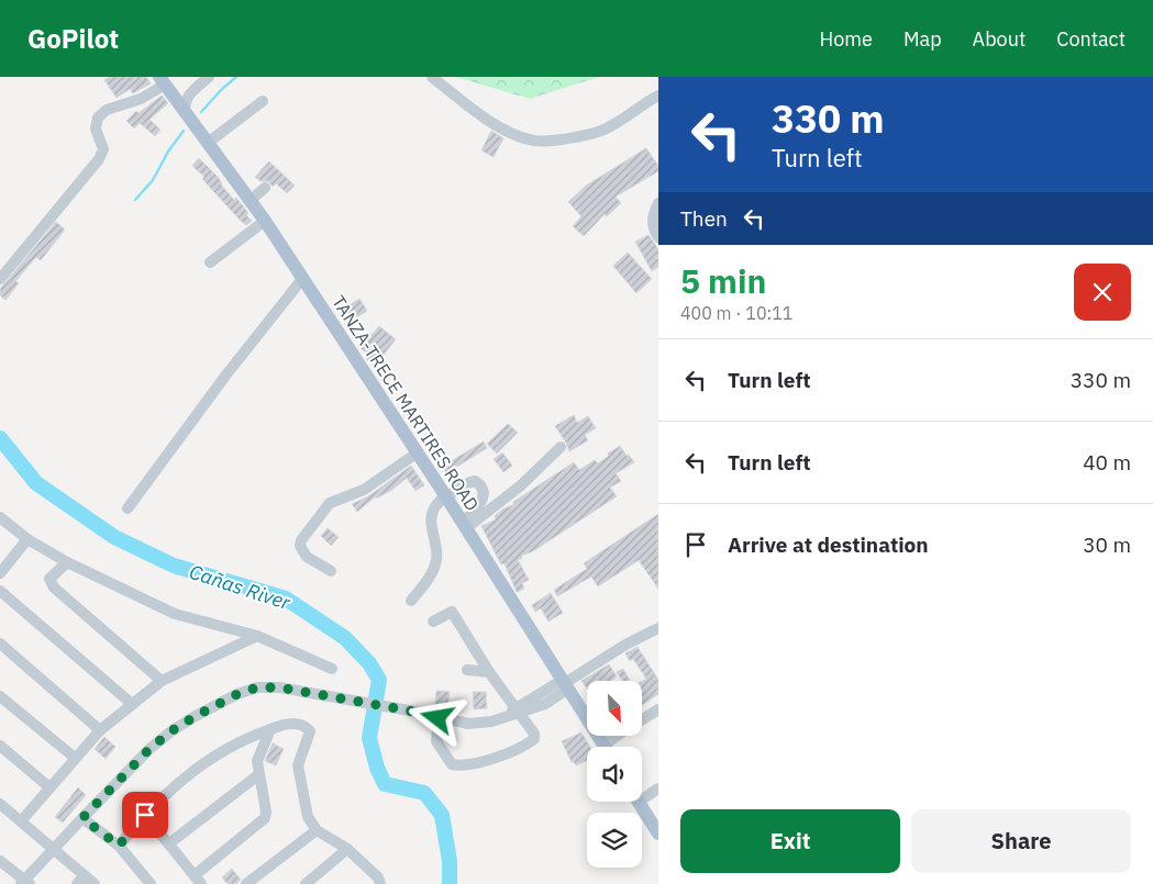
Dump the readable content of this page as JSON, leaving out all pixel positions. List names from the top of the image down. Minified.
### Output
{"streets":{"main road":["TANZA-TRECE MARTIRES ROAD"]},"water":["Cañas River"],"north":"bottom right","page":{"header":"GoPilot","nav":["Home","Map","About","Contact"],"turn":["330 m","Turn left"],"then":"Then","heading":["5 min","400 m · 10:11"],"list":[{"name":"Turn left","value":"330 m"},{"name":"Turn left","value":"40 m"},{"name":"Arrive at destination","value":"30 m"}],"buttons":["Exit","Share"]}}
